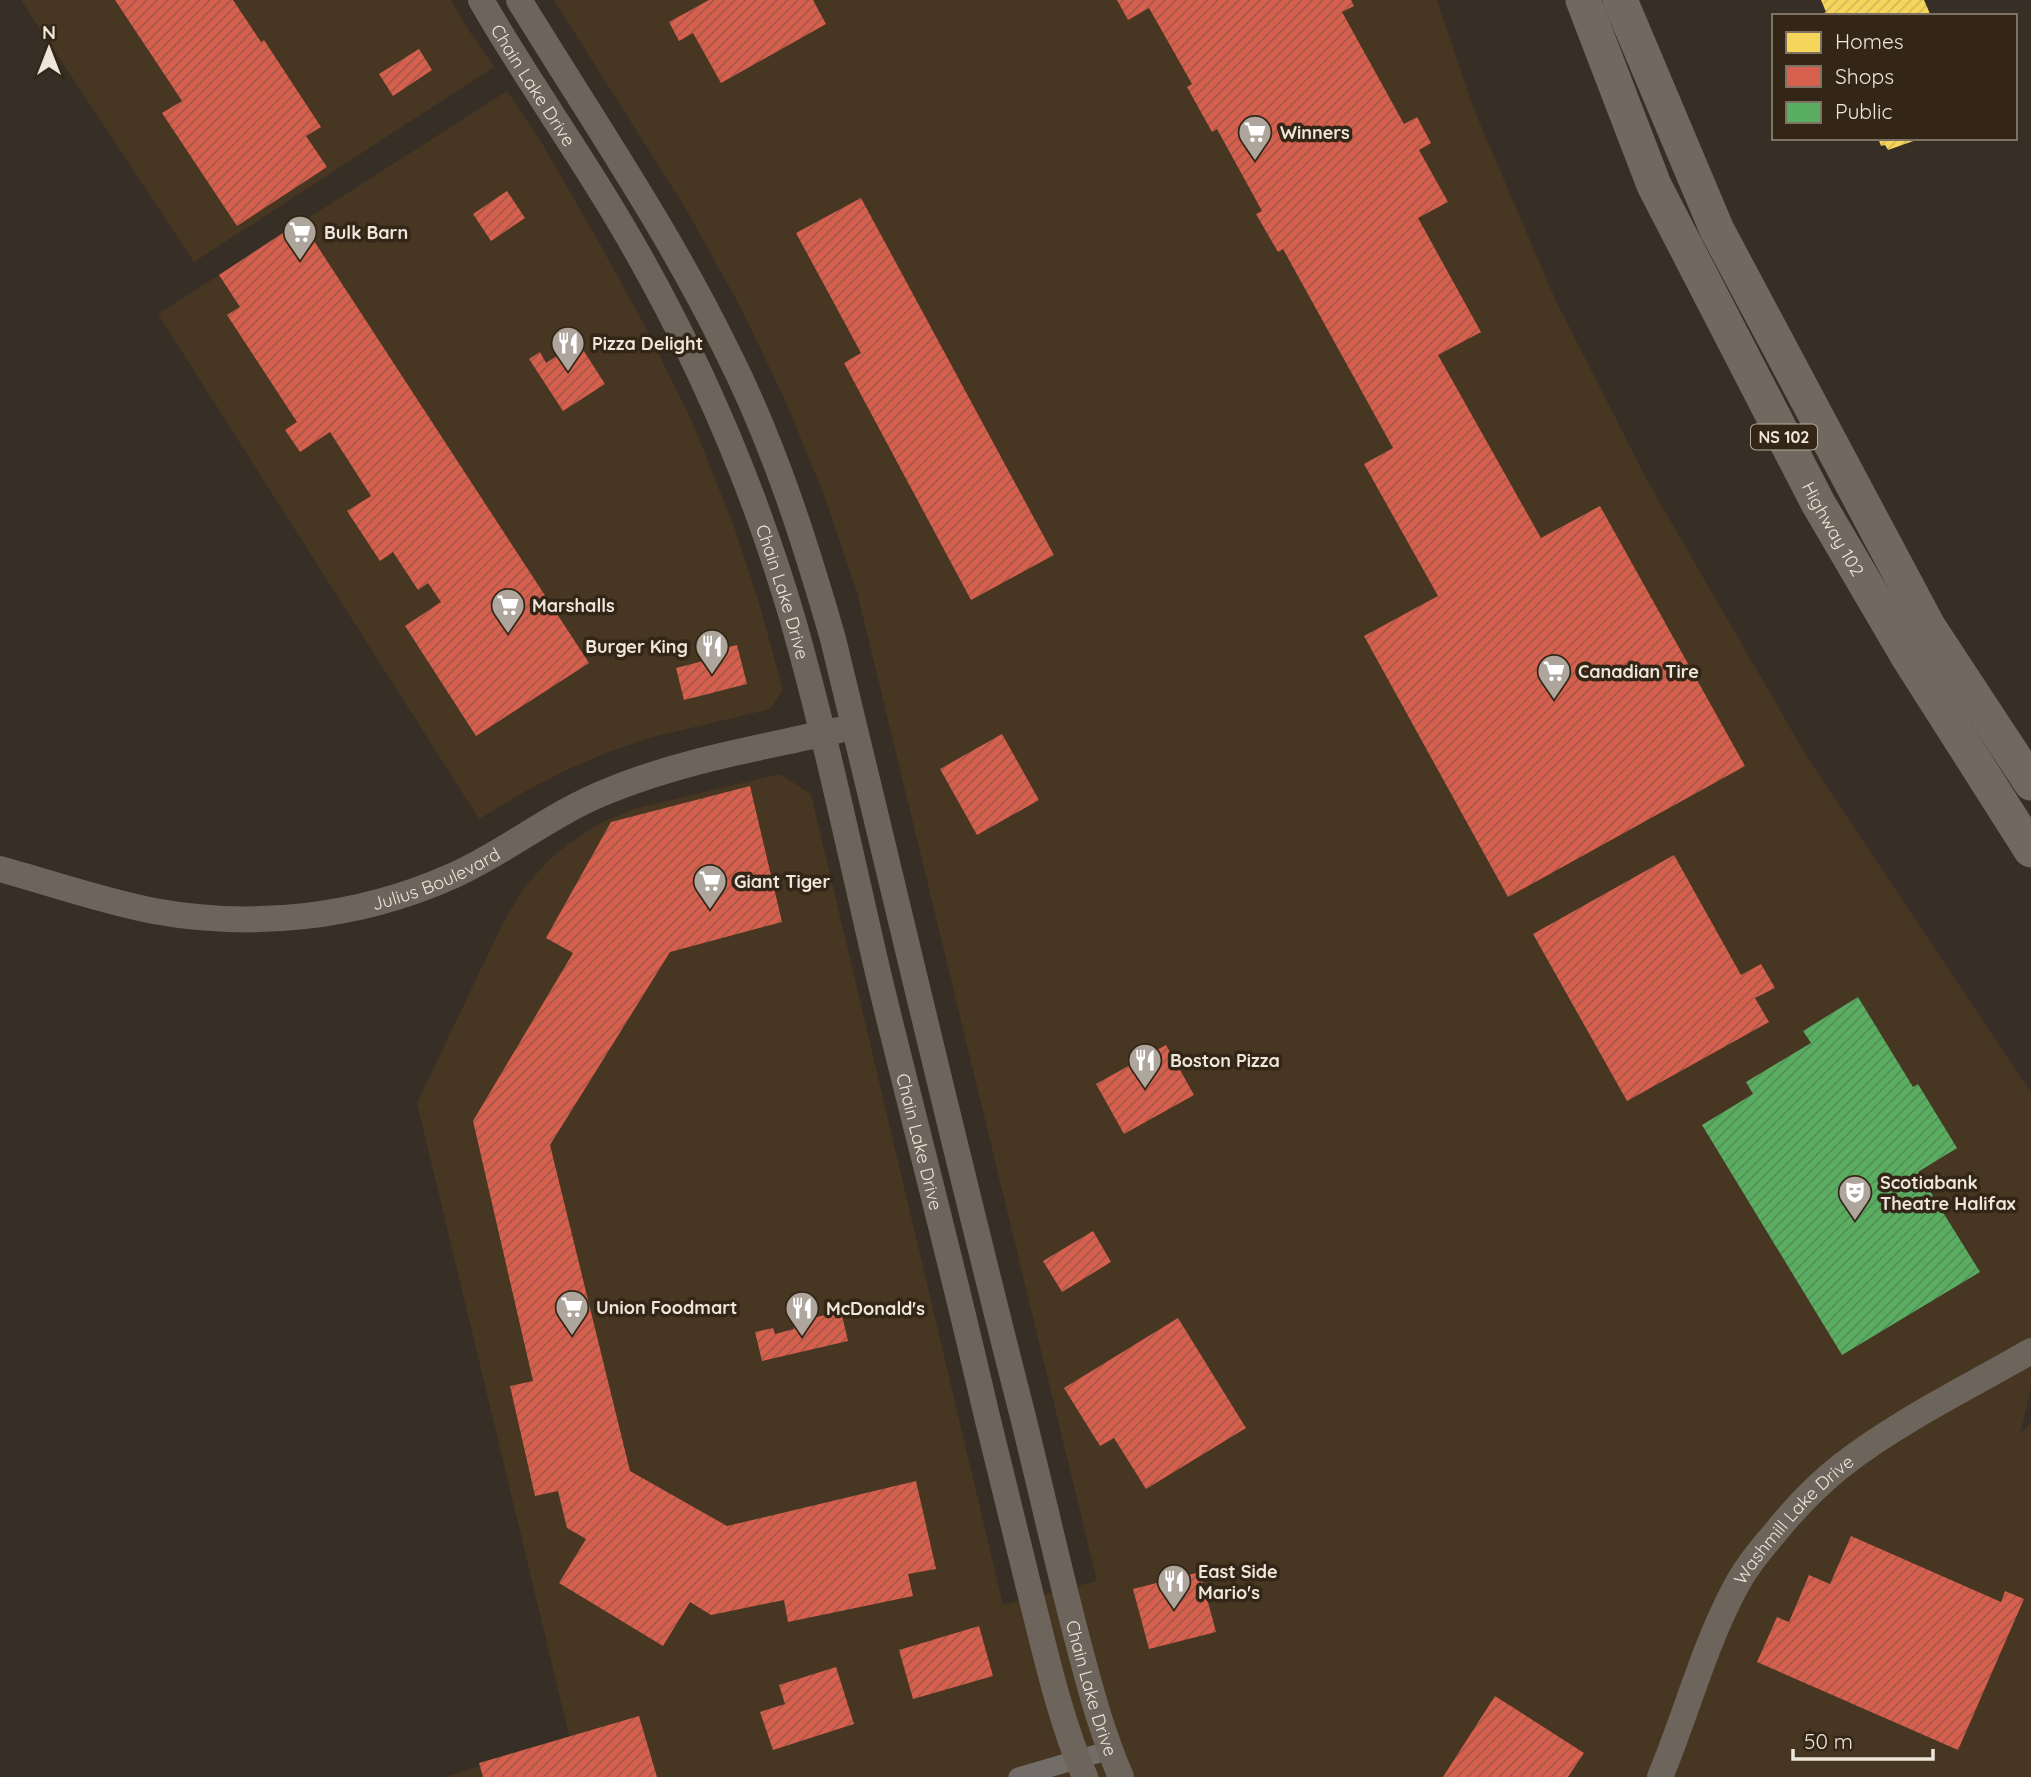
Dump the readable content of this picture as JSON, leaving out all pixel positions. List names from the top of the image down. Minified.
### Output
{"streets":{"highway":["NS 102","Highway 102"],"street":["Chain Lake Drive","Julius Boulevard","Washmill Lake Drive"]},"crossings":[["Chain Lake Drive","Julius Boulevard"]],"places":{"supermarket":["Winners","Bulk Barn","Marshalls","Canadian Tire","Giant Tiger","Union Foodmart"],"restaurant":["Pizza Delight","Burger King","Boston Pizza","McDonald's","East Side Mario's"],"theatre":["Scotiabank Theatre Halifax"]},"legend":["Homes","Shops","Public"],"scale_bar":"50 m","north":"top"}
